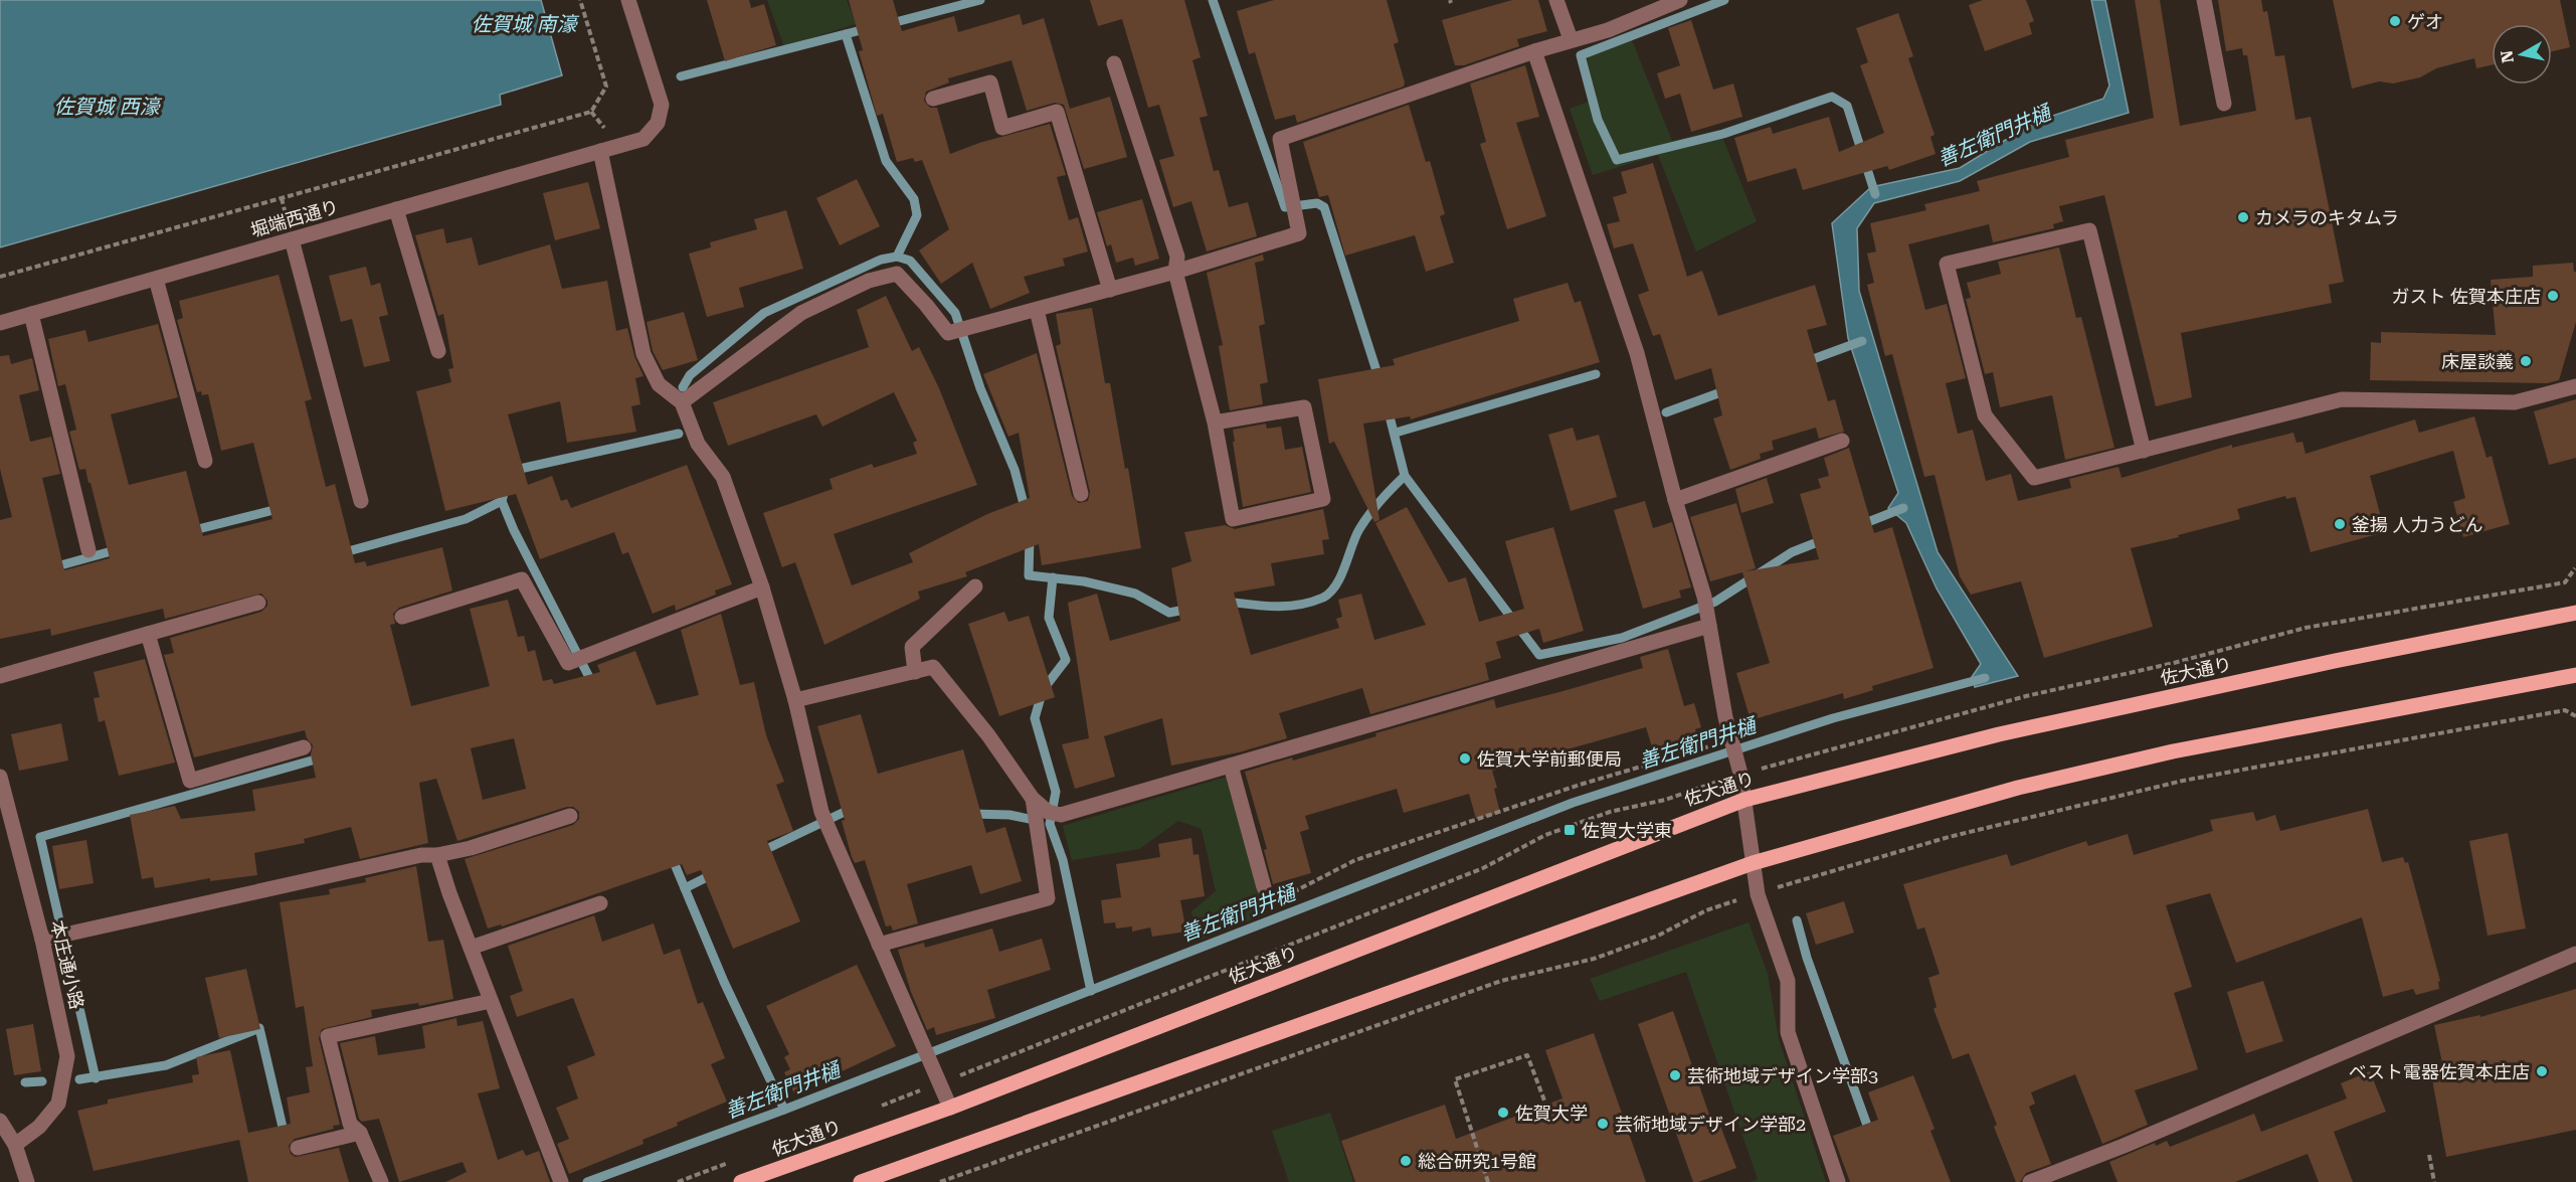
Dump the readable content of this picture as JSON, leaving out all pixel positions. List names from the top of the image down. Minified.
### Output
{"streets":{"main road":["佐大通り"],"street":["堀端西通り","本庄通小路"]},"water":["佐賀城 南濠","佐賀城 西濠","善左衛門井樋"],"places":{"other":["ゲオ","カメラのキタムラ","ガスト 佐賀本庄店","床屋談義","釜揚 人力うどん","佐賀大学前郵便局","ベスト電器佐賀本庄店","芸術地域デザイン学部3","佐賀大学","芸術地域デザイン学部2","総合研究1号館"],"transit":["佐賀大学東"]},"north":"left"}
